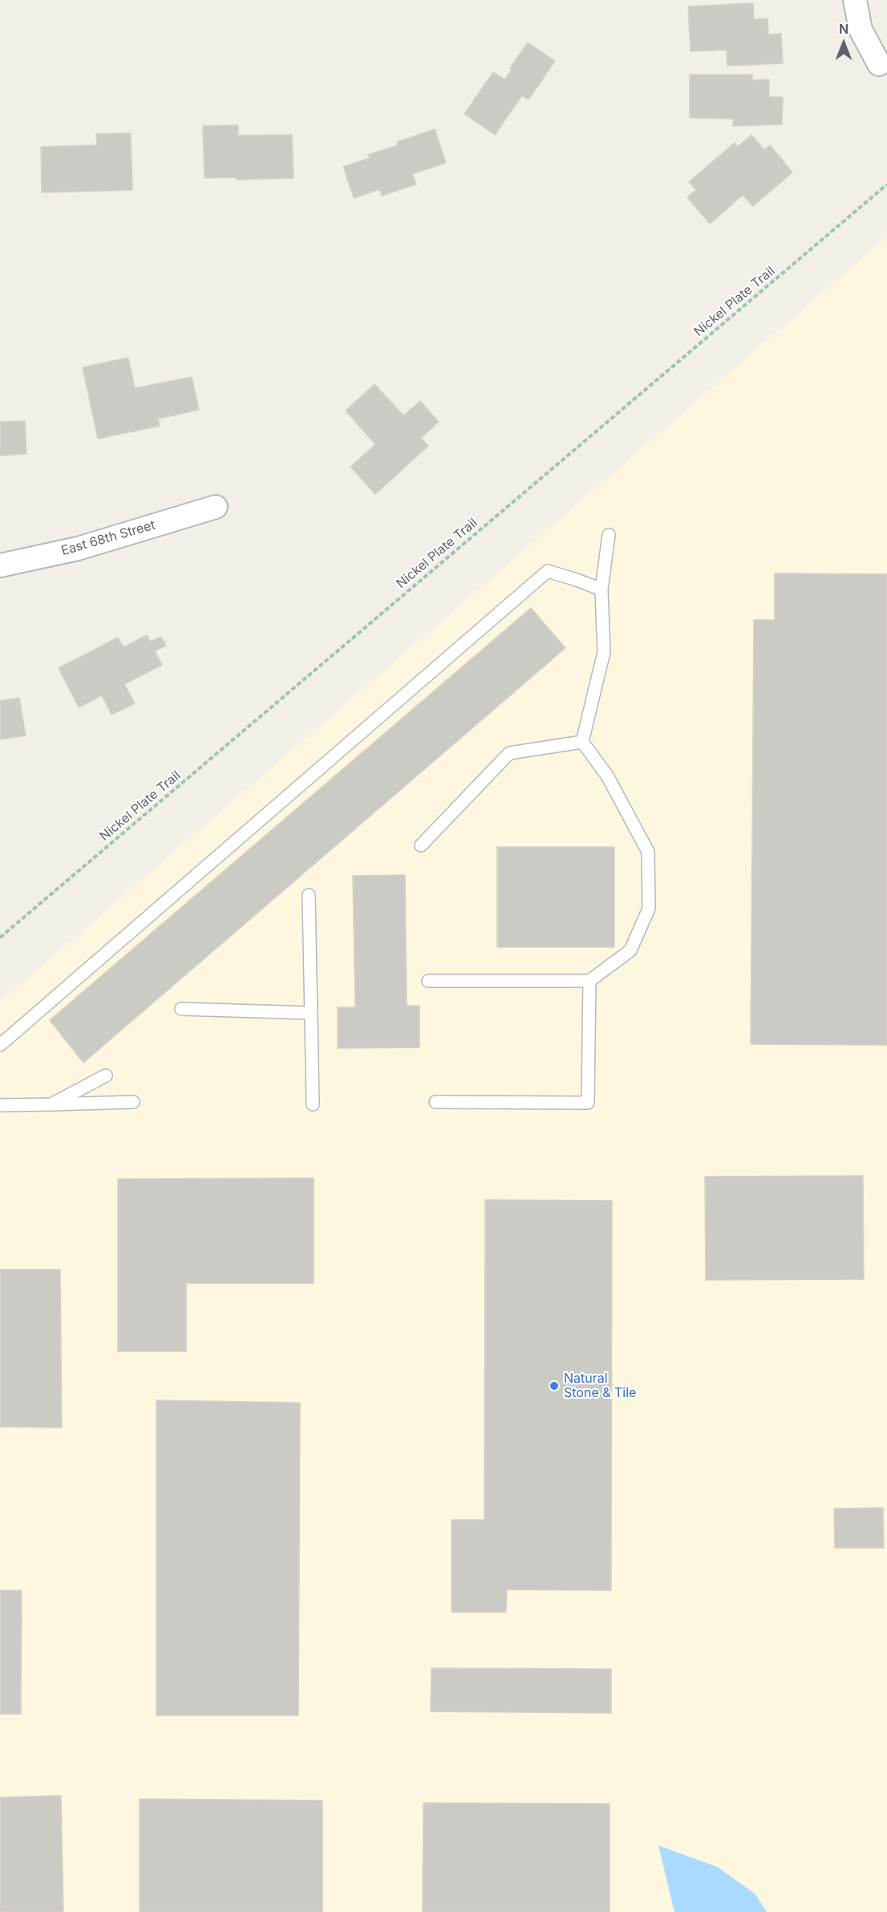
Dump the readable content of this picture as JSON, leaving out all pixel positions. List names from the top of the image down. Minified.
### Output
{"streets":{"street":["East 68th Street"],"path":["Nickel Plate Trail"]},"places":["Natural Stone & Tile"],"north":"top"}
